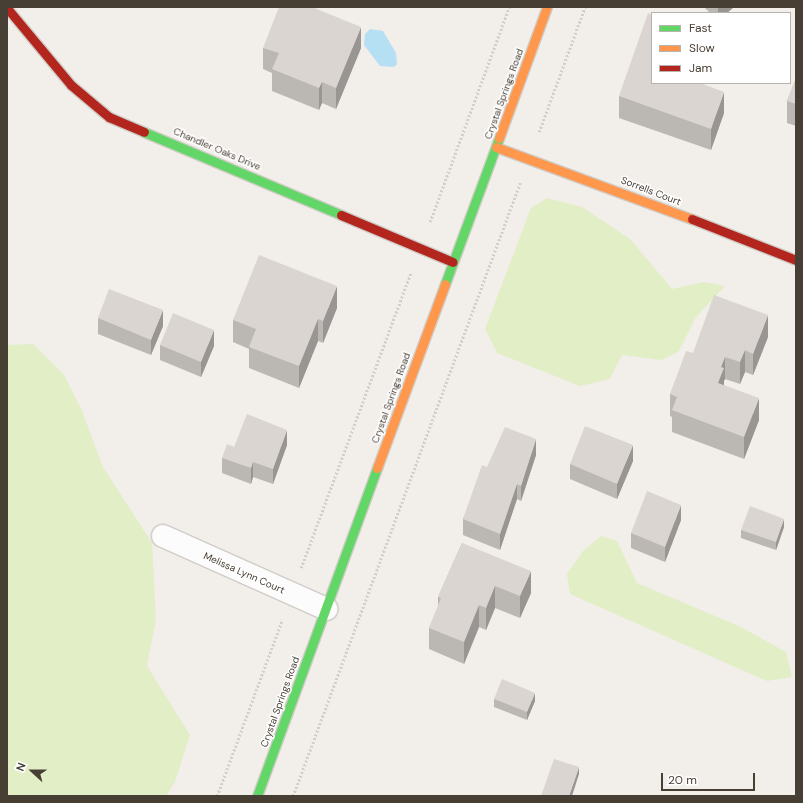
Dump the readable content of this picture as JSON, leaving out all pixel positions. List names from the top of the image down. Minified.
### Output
{"streets":{"street":["Crystal Springs Road","Chandler Oaks Drive","Sorrells Court","Melissa Lynn Court"]},"crossings":[["Crystal Springs Road","Chandler Oaks Drive"],["Crystal Springs Road","Sorrells Court"],["Crystal Springs Road","Melissa Lynn Court"]],"legend":["Fast","Slow","Jam"],"scale_bar":"20 m","north":"left"}
